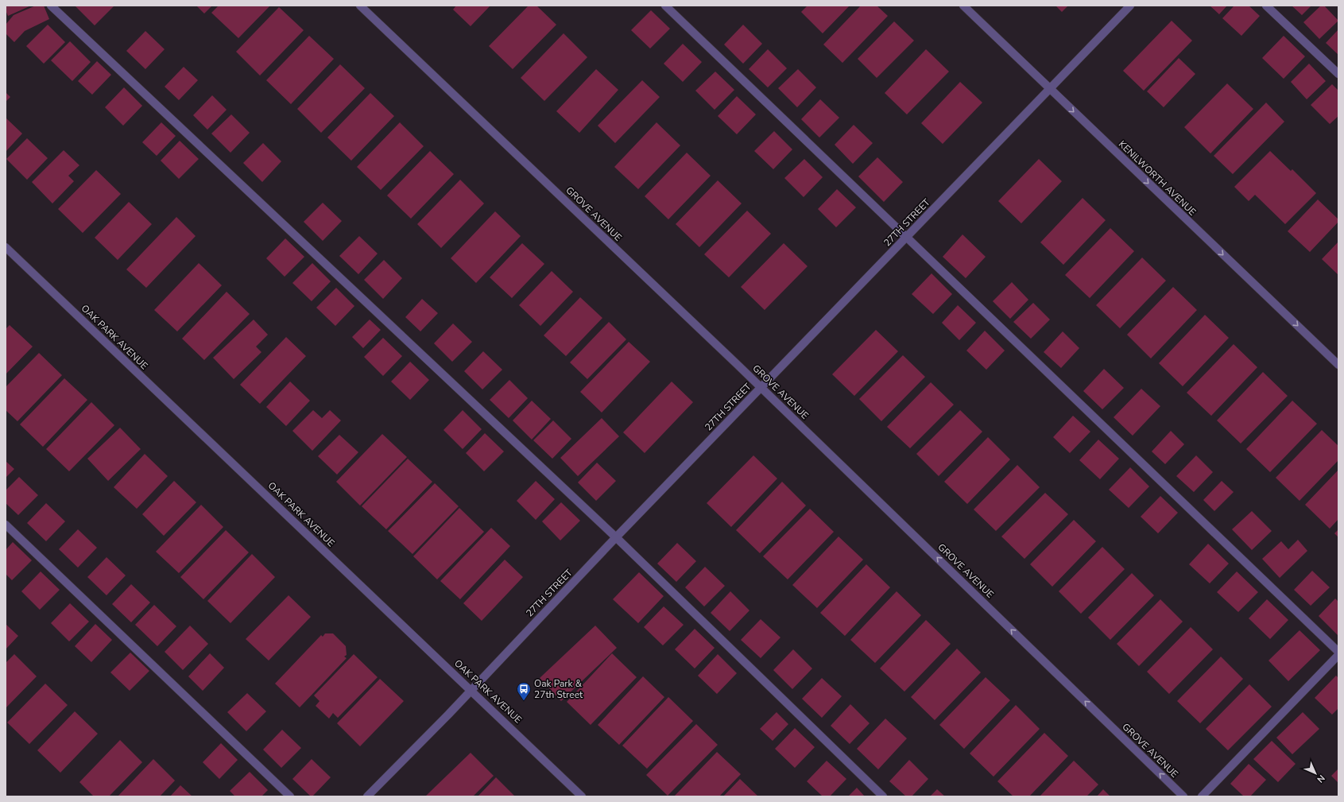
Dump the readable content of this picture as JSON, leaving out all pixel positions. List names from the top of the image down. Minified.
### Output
{"streets":{"street":["KENILWORTH AVENUE","GROVE AVENUE","27TH STREET","OAK PARK AVENUE"]},"crossings":[["KENILWORTH AVENUE","27TH STREET"],["GROVE AVENUE","27TH STREET"],["27TH STREET","OAK PARK AVENUE"]],"one_way":["KENILWORTH AVENUE","GROVE AVENUE"],"places":{"bus stop":["Oak Park & 27th Street"]},"north":"bottom right"}
